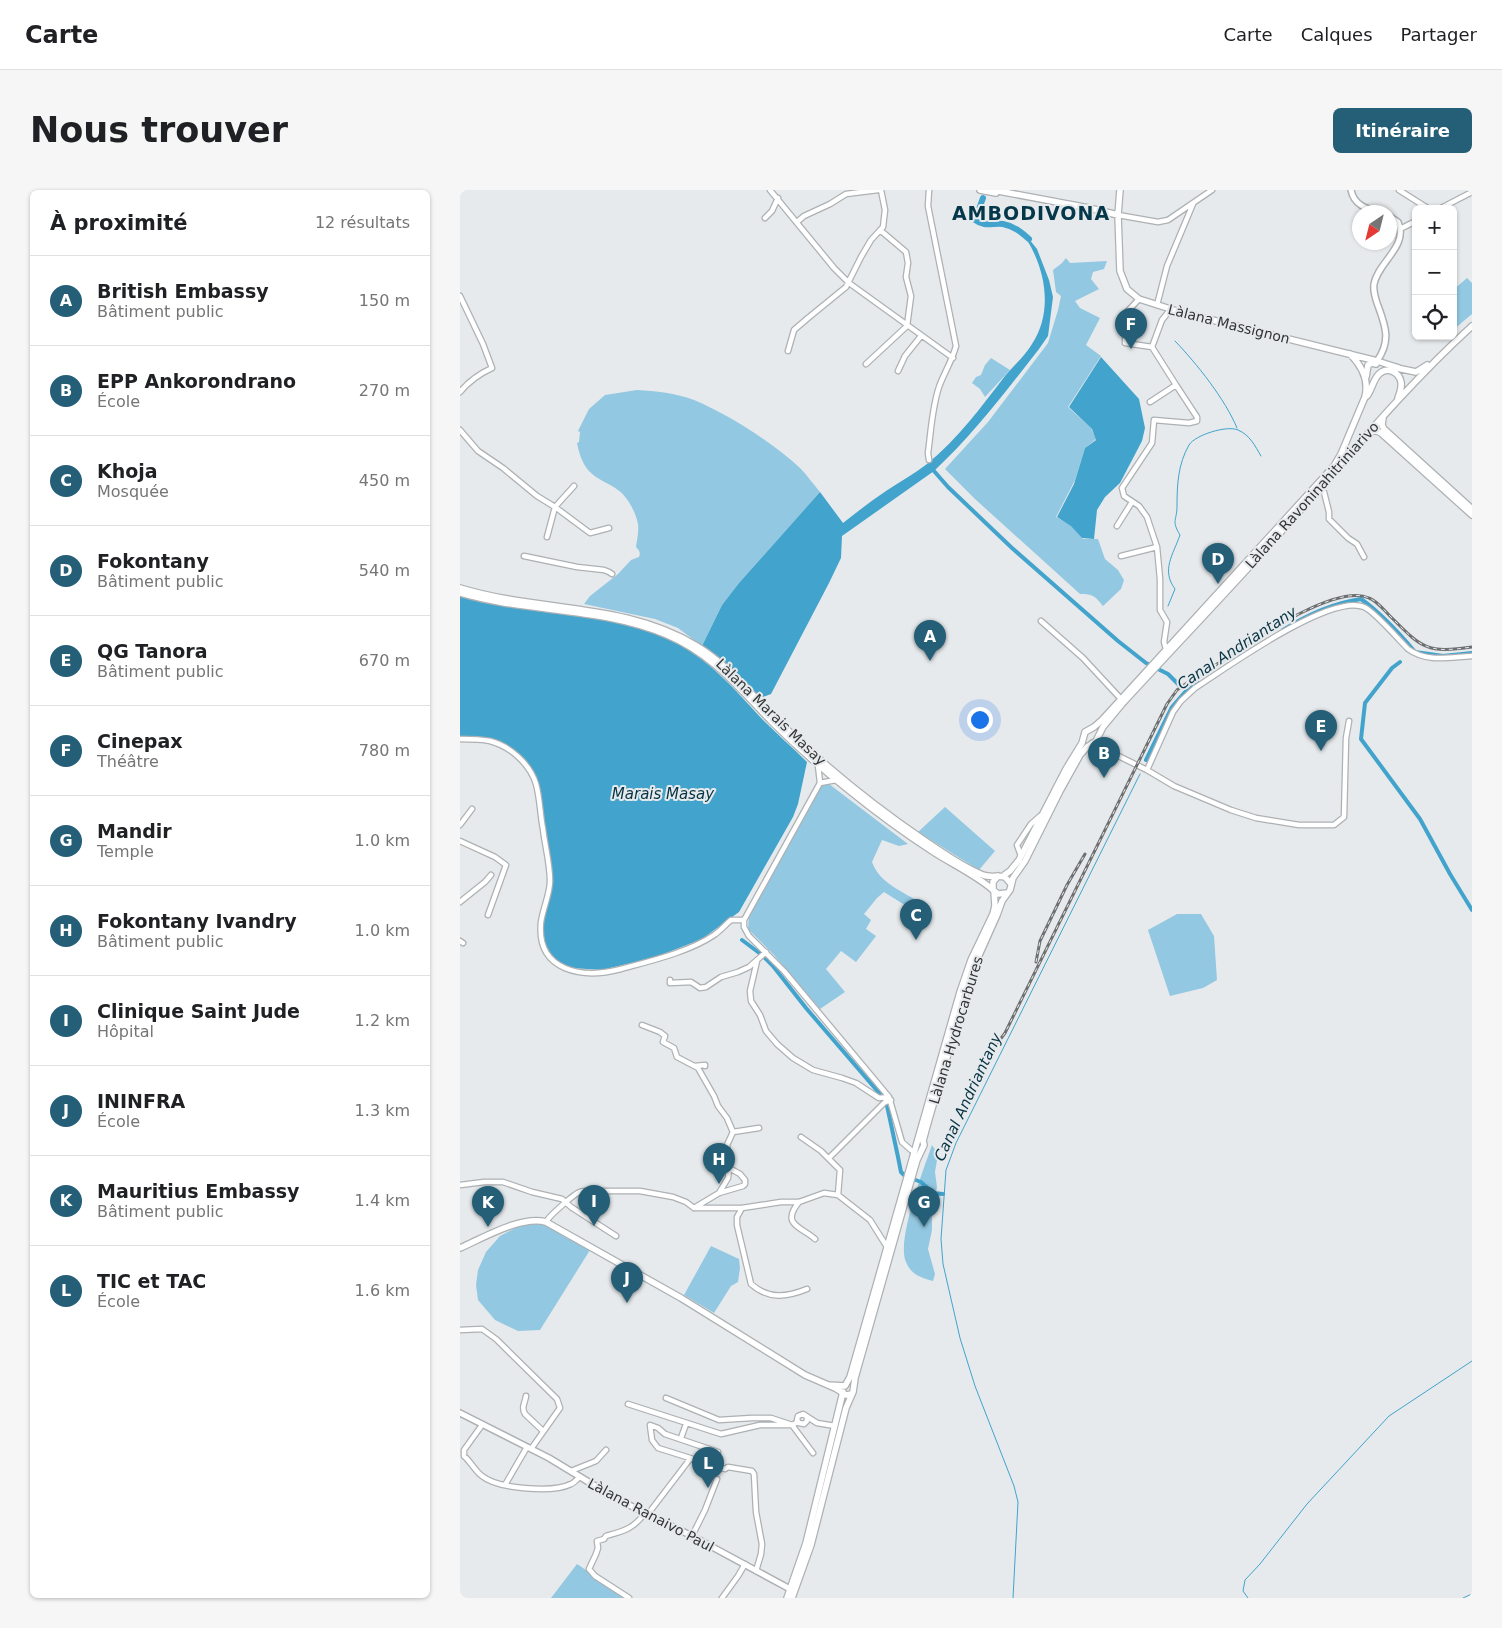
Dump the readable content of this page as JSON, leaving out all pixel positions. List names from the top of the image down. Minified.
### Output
{"streets":{"main road":["Làlana Massignon","Làlana Ravoninahitriniarivo","Làlana Marais Masay","Làlana Hydrocarbures"],"street":["Làlana Ranaivo Paul"]},"crossings":[["Làlana Ravoninahitriniarivo","Làlana Marais Masay"],["Làlana Ravoninahitriniarivo","Làlana Hydrocarbures"],["Làlana Marais Masay","Làlana Hydrocarbures"]],"districts":["AMBODIVONA"],"water":["Canal Andriantany","Marais Masay"],"north":"bottom left","page":{"header":"Carte","nav":["Carte","Calques","Partager"],"buttons":"Itinéraire","title":"Nous trouver","heading":["À proximité","12 résultats"],"map_buttons":["+","−"],"list":[{"mark":"A","name":"British Embassy","note":"Bâtiment public","value":"150 m"},{"mark":"B","name":"EPP Ankorondrano","note":"École","value":"270 m"},{"mark":"C","name":"Khoja","note":"Mosquée","value":"450 m"},{"mark":"D","name":"Fokontany","note":"Bâtiment public","value":"540 m"},{"mark":"E","name":"QG Tanora","note":"Bâtiment public","value":"670 m"},{"mark":"F","name":"Cinepax","note":"Théâtre","value":"780 m"},{"mark":"G","name":"Mandir","note":"Temple","value":"1.0 km"},{"mark":"H","name":"Fokontany Ivandry","note":"Bâtiment public","value":"1.0 km"},{"mark":"I","name":"Clinique Saint Jude","note":"Hôpital","value":"1.2 km"},{"mark":"J","name":"ININFRA","note":"École","value":"1.3 km"},{"mark":"K","name":"Mauritius Embassy","note":"Bâtiment public","value":"1.4 km"},{"mark":"L","name":"TIC et TAC","note":"École","value":"1.6 km"}],"pins":["F","D","A","E","B","C","H","I","G","K","J","L"]}}
